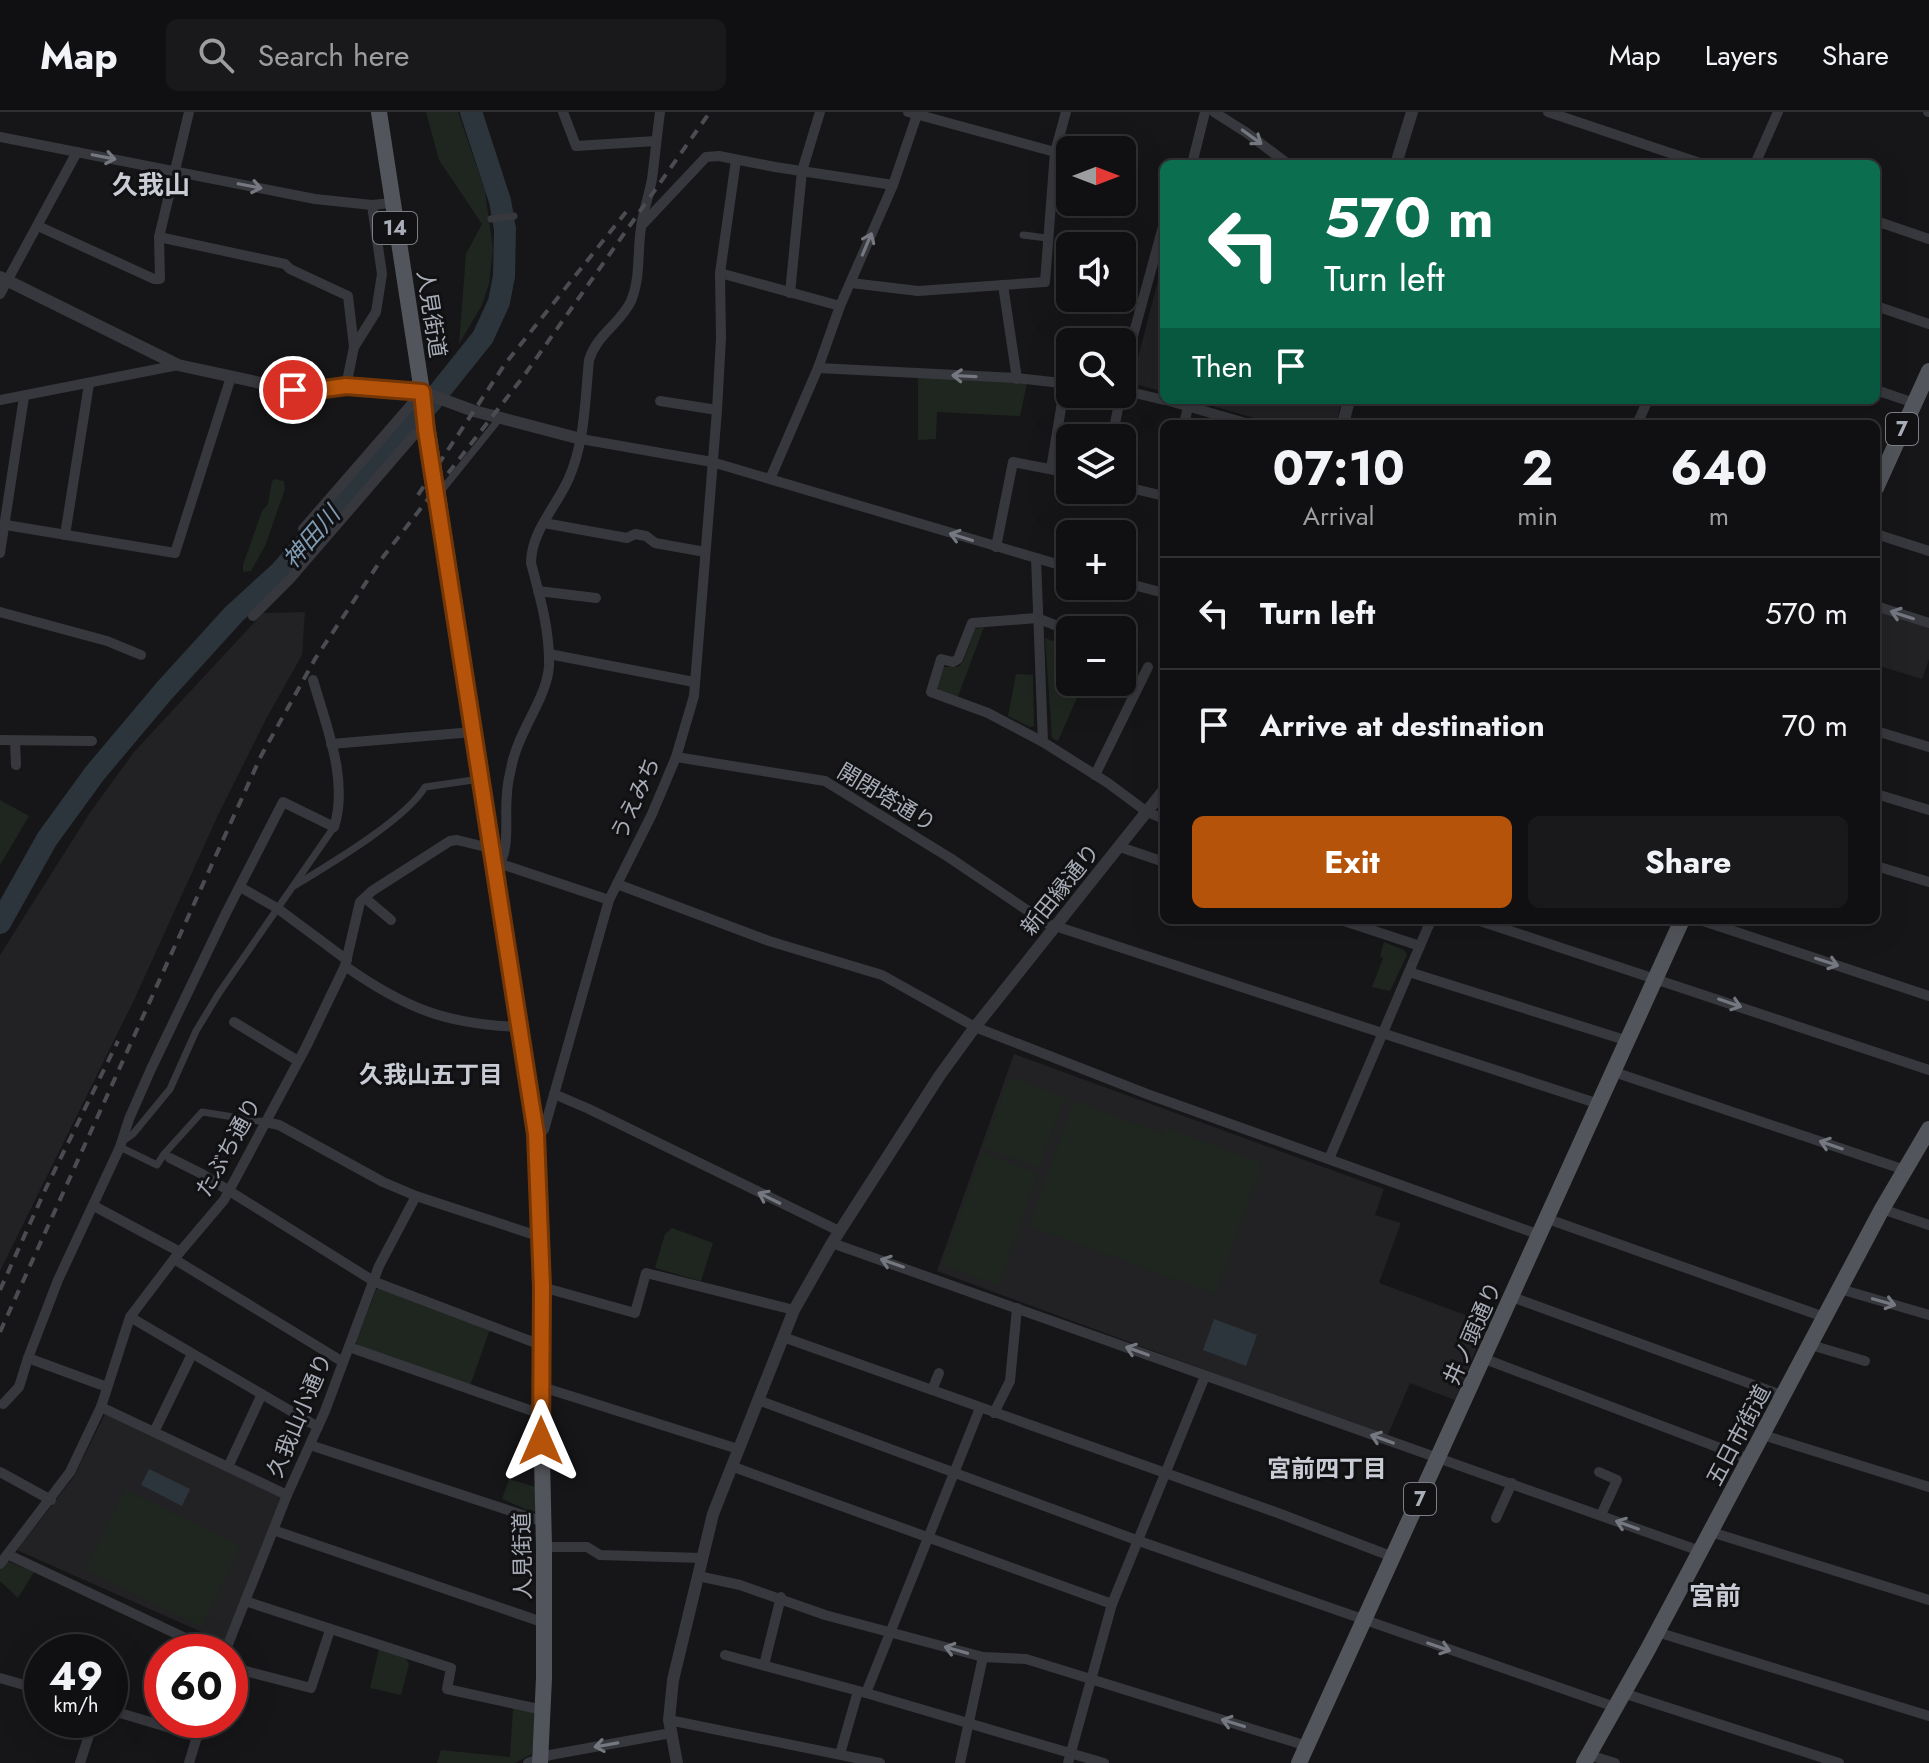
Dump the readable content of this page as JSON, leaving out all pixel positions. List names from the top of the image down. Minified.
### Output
{"streets":{"main road":["14","人見街道","7","井ノ頭通り","五日市街道"],"street":["開閉塔通り","うえみち","新田縁通り","たぶち通り","久我山小通り"]},"crossings":[["人見街道","うえみち"],["開閉塔通り","うえみち"],["開閉塔通り","新田縁通り"],["開閉塔通り","井ノ頭通り"]],"districts":["久我山","久我山五丁目","宮前四丁目","宮前"],"water":["神田川"],"north":"right","page":{"header":"Map","search":"Search here","nav":["Map","Layers","Share"],"map_buttons":["+","−"],"turn":["570 m","Turn left"],"then":"Then","eta":["07:10","Arrival","2","min","640","m"],"list":[{"name":"Turn left","value":"570 m"},{"name":"Arrive at destination","value":"70 m"}],"buttons":["Exit","Share"],"speed":"49 km/h","limit":"60"}}
